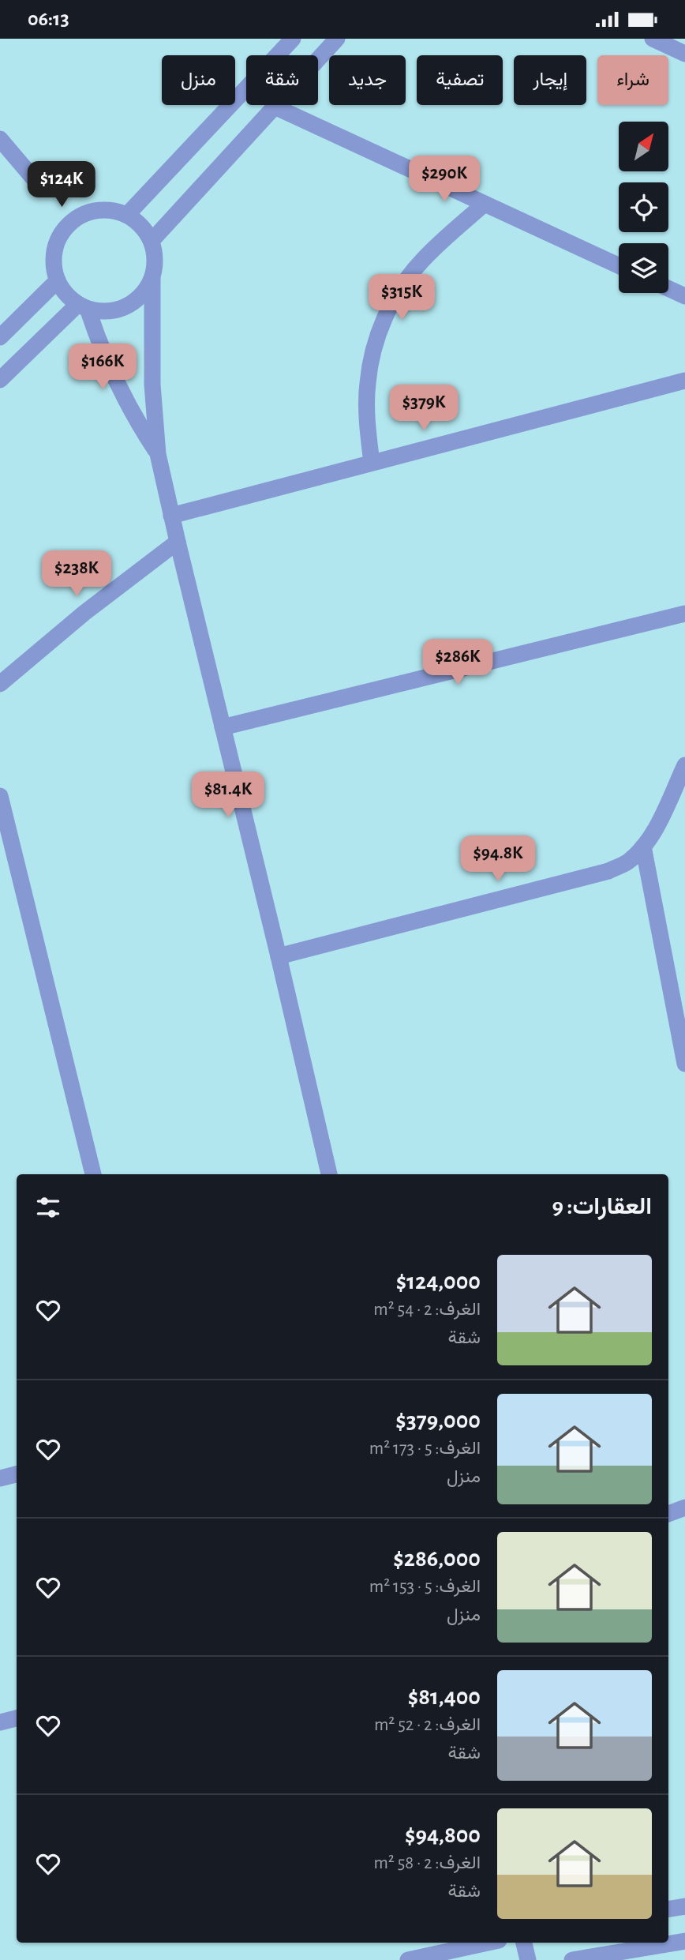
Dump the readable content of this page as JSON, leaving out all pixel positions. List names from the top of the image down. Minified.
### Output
{"north":"top right","page":{"status":"06:13","chip":["شراء","إيجار","تصفية","جديد","شقة","منزل"],"price":["$290K","$124K","$315K","$166K","$379K","$238K","$286K","$81.4K","$94.8K"],"heading":"العقارات: 9","list":[{"name":"$124,000","note":"الغرف: 2 · 54 m² · شقة"},{"name":"$379,000","note":"الغرف: 5 · 173 m² · منزل"},{"name":"$286,000","note":"الغرف: 5 · 153 m² · منزل"},{"name":"$81,400","note":"الغرف: 2 · 52 m² · شقة"},{"name":"$94,800","note":"الغرف: 2 · 58 m² · شقة"}]}}
